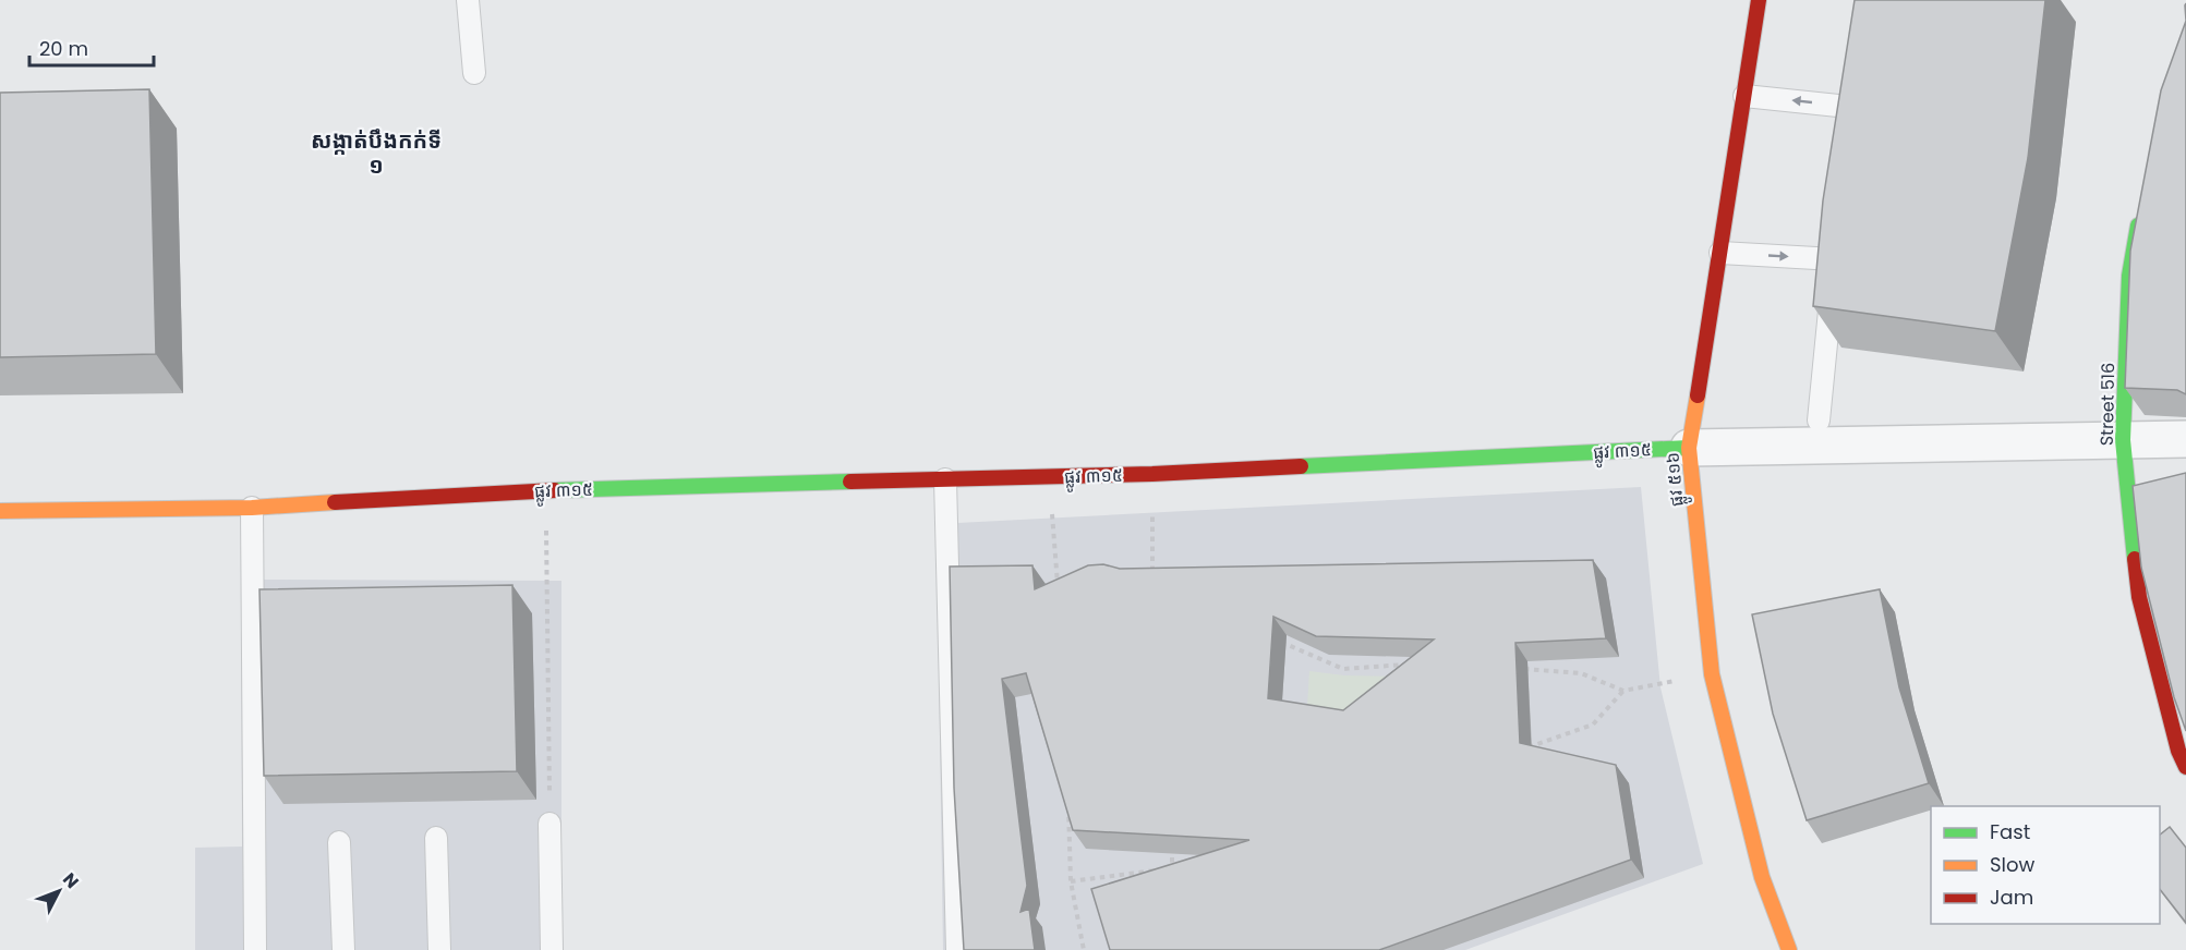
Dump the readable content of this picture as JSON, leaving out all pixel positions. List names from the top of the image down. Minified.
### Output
{"streets":{"street":["Street 516","ផ្លូវ ៣១៥","ផ្លូវ ៥១៦"]},"crossings":[["Street 516","ផ្លូវ ៣១៥"],["ផ្លូវ ៣១៥","ផ្លូវ ៥១៦"]],"districts":["សង្កាត់បឹងកក់ទី ១"],"legend":["Fast","Slow","Jam"],"scale_bar":"20 m","north":"top right"}
